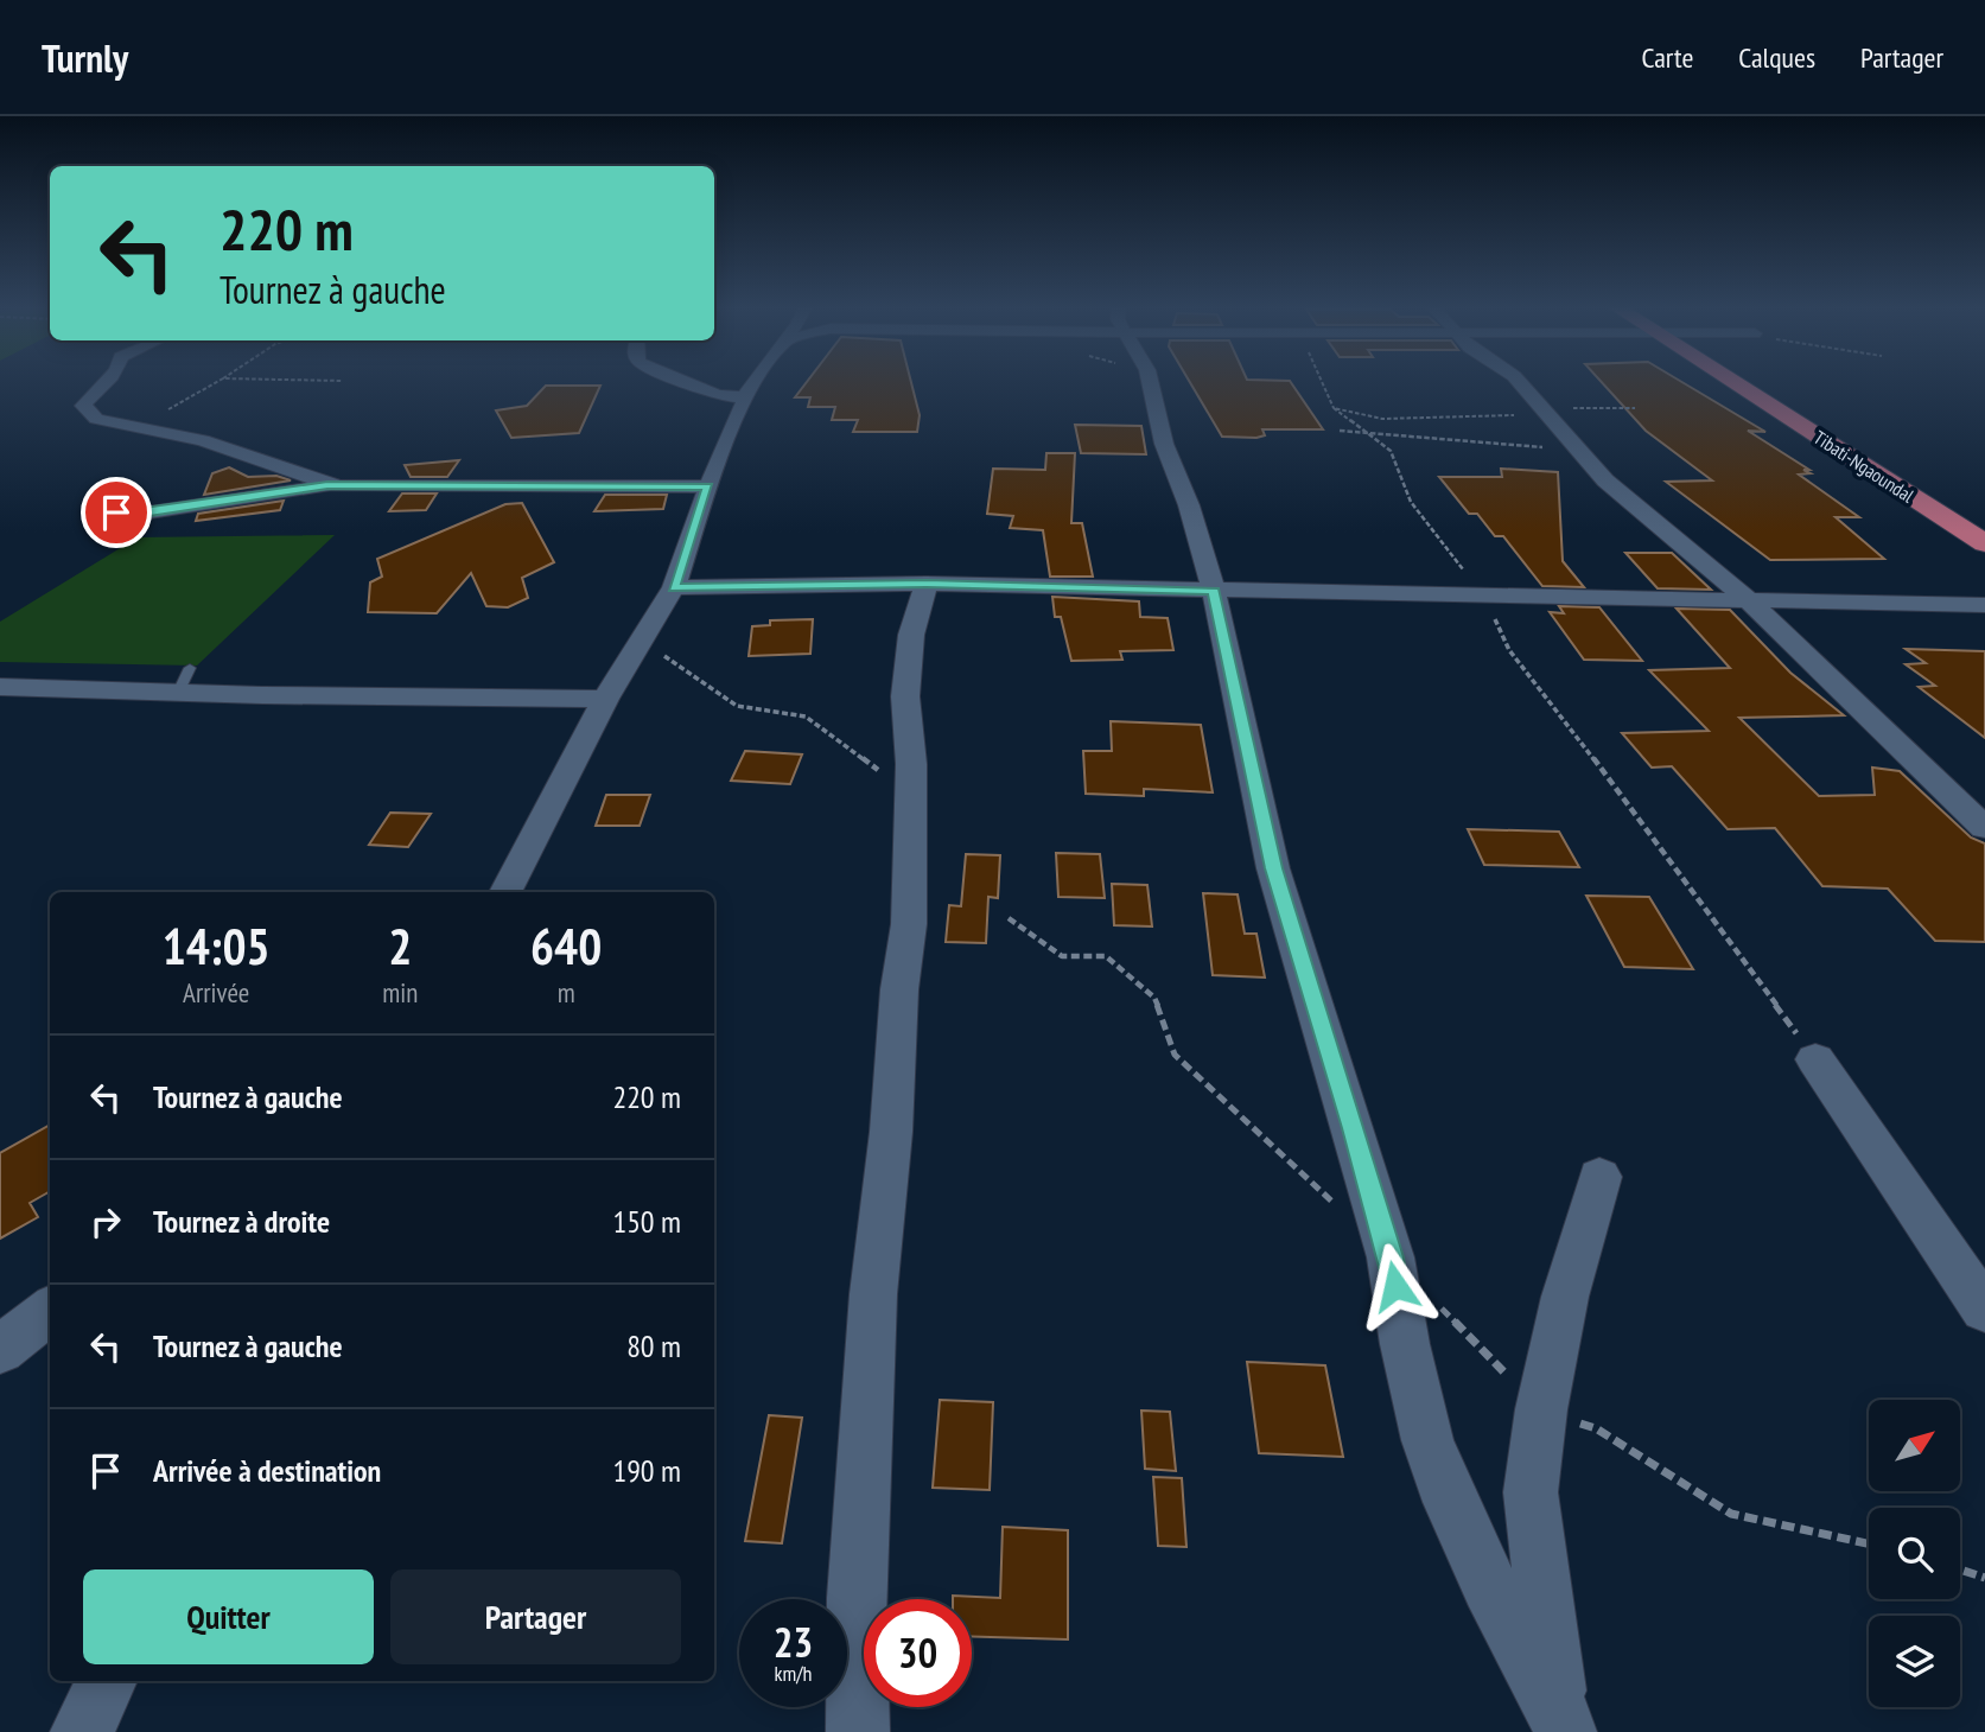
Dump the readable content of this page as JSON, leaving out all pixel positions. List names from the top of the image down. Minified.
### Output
{"streets":{"highway":["Tibati-Ngaoundal"]},"north":"top right","page":{"header":"Turnly","nav":["Carte","Calques","Partager"],"turn":["220 m","Tournez à gauche"],"eta":["14:05","Arrivée","2","min","640","m"],"list":[{"name":"Tournez à gauche","value":"220 m"},{"name":"Tournez à droite","value":"150 m"},{"name":"Tournez à gauche","value":"80 m"},{"name":"Arrivée à destination","value":"190 m"}],"buttons":["Quitter","Partager"],"speed":"23 km/h","limit":"30"}}
